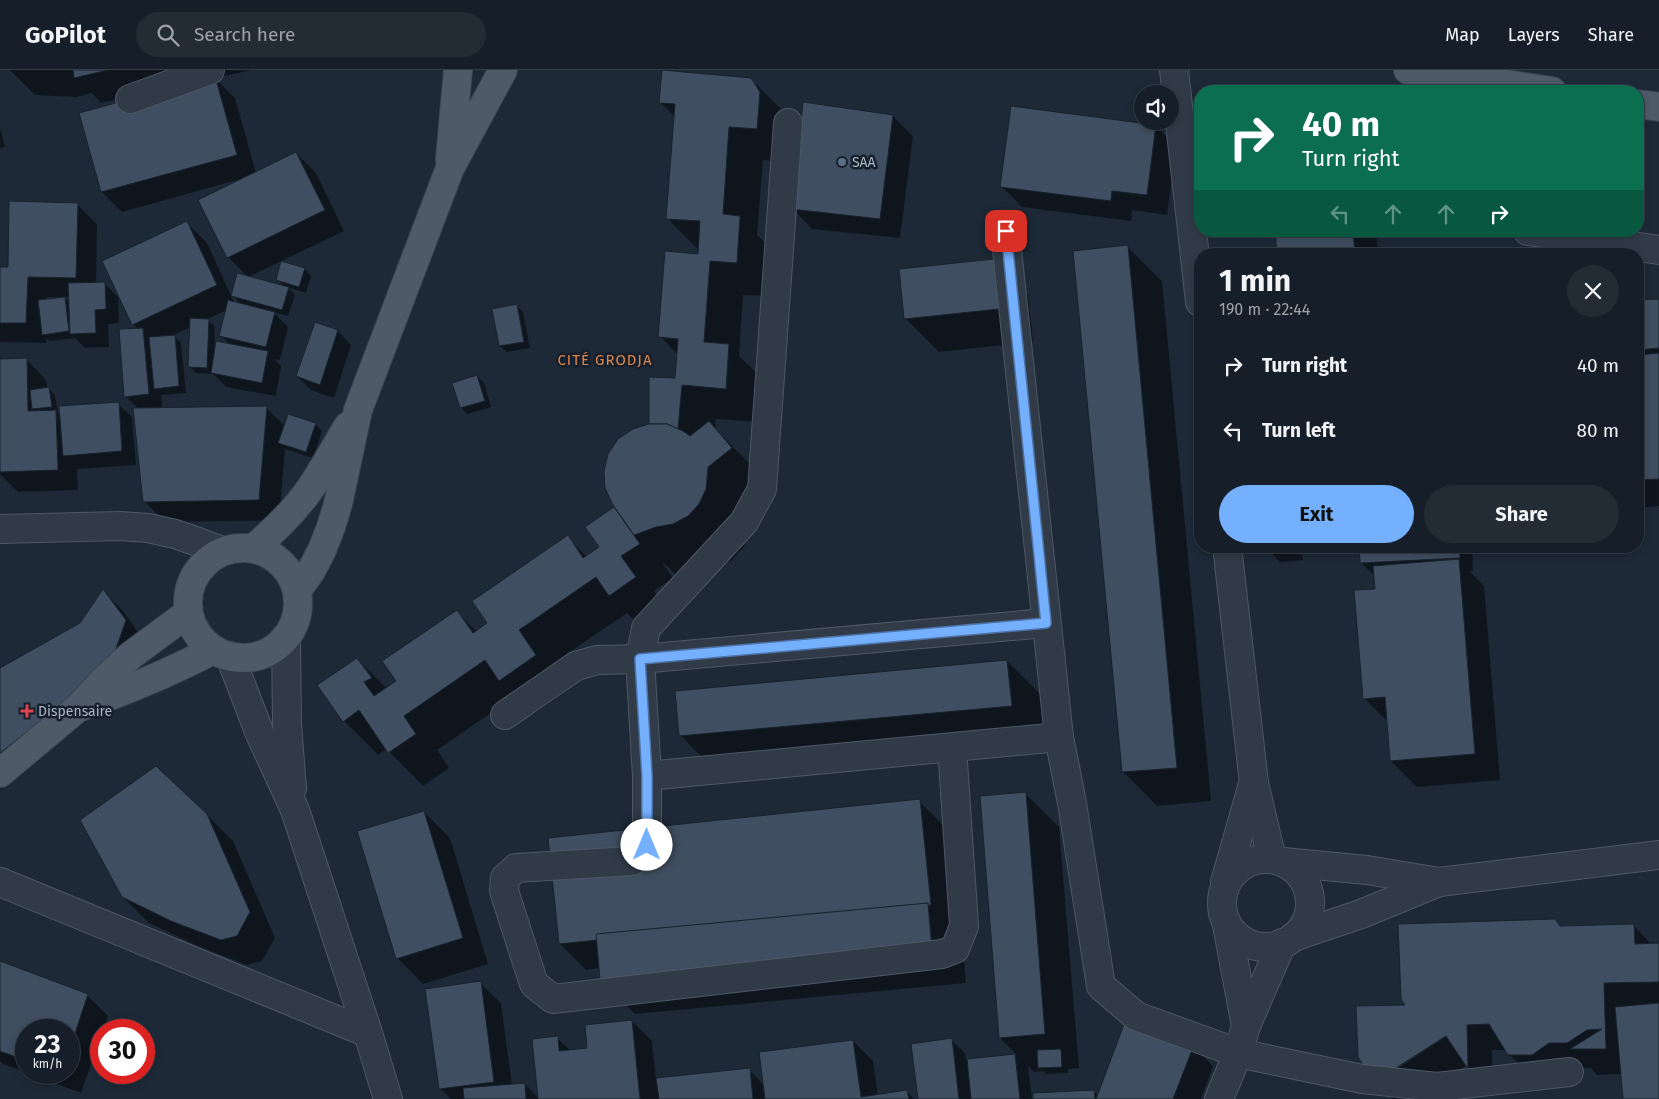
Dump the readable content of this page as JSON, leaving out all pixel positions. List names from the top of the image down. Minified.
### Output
{"districts":["CITÉ GRODJA"],"places":{"other":["SAA"],"health":["Dispensaire"]},"page":{"header":"GoPilot","search":"Search here","nav":["Map","Layers","Share"],"turn":["40 m","Turn right"],"heading":["1 min","190 m · 22:44"],"list":[{"name":"Turn right","value":"40 m"},{"name":"Turn left","value":"80 m"}],"buttons":["Exit","Share"],"speed":"23 km/h","limit":"30"}}
